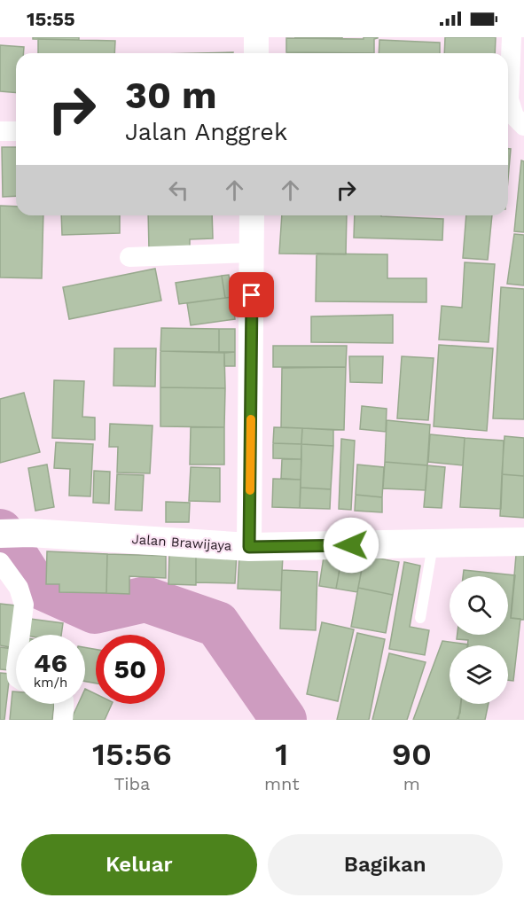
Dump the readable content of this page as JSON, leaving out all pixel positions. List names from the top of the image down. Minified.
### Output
{"streets":{"main road":["Jalan Brawijaya"]},"page":{"status":"15:55","turn":["30 m","Jalan Anggrek"],"speed":"46 km/h","limit":"50","eta":["15:56","Tiba","1","mnt","90","m"],"buttons":["Keluar","Bagikan"]}}
